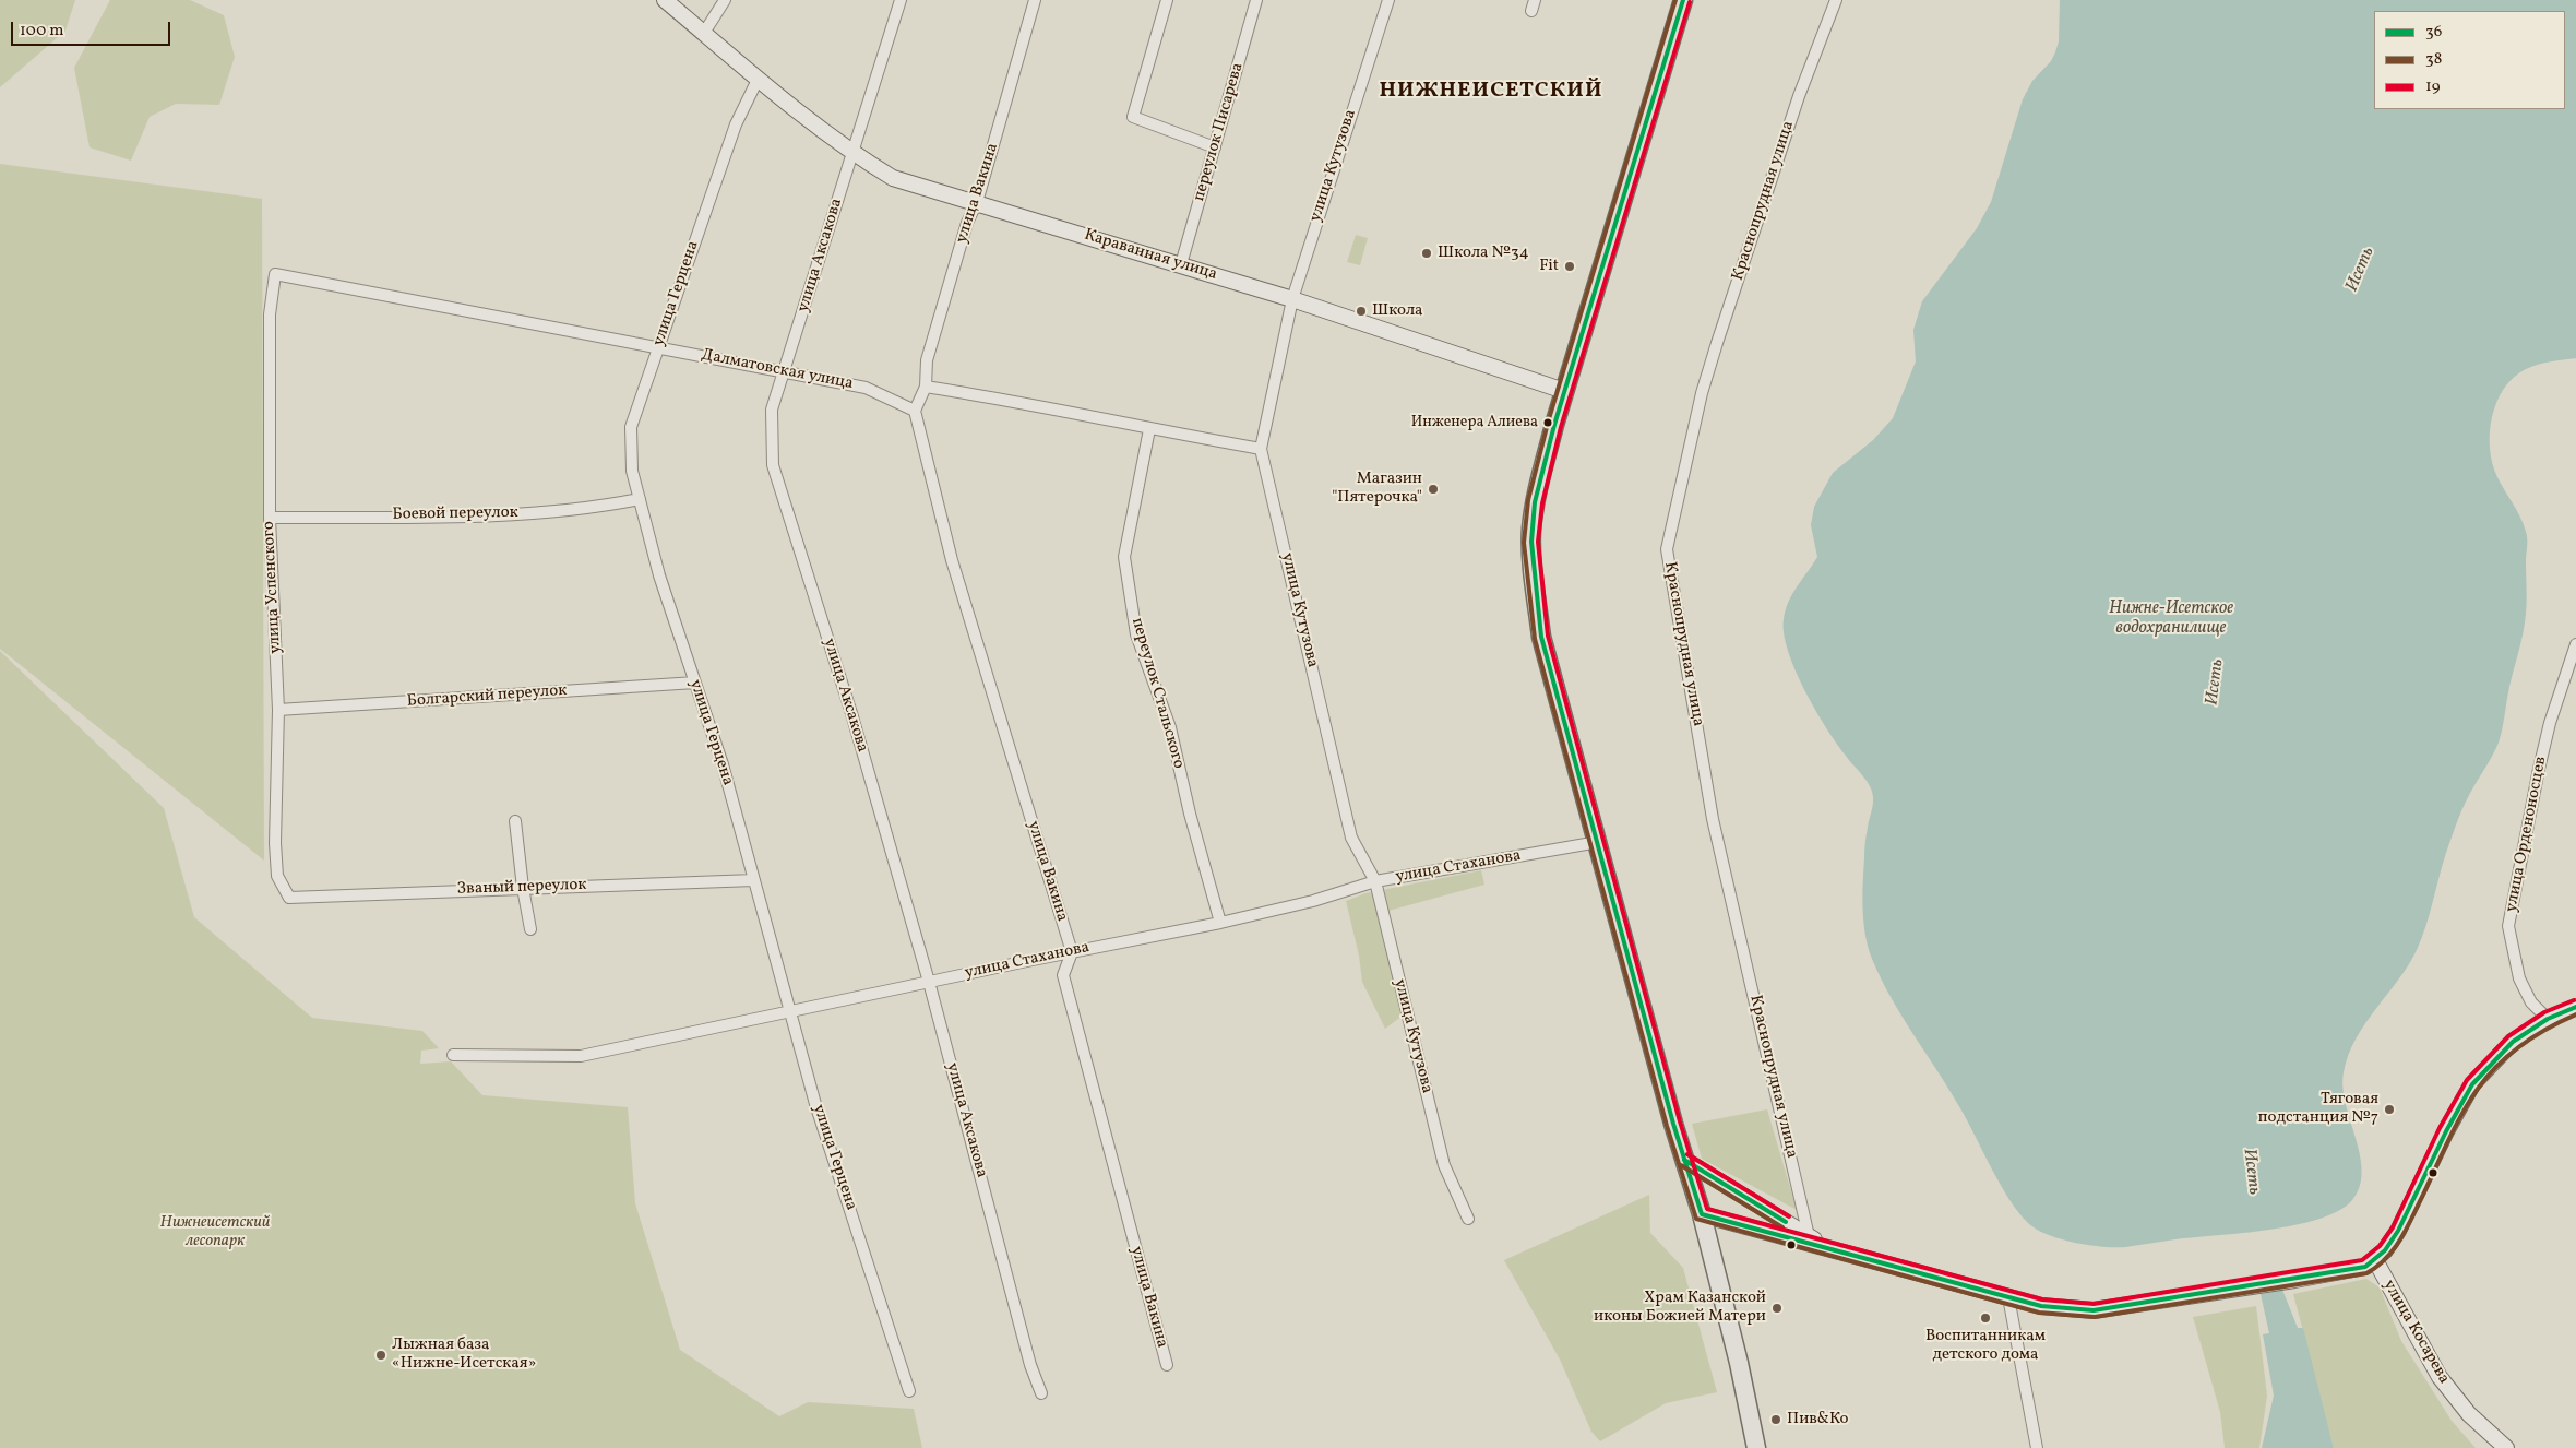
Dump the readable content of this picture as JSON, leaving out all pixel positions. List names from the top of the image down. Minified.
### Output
{"streets":{"street":["переулок Писарева","улица Кутузова","улица Вакина","Краснопрудная улица","улица Аксакова","Караванная улица","улица Герцена","Далматовская улица","Боевой переулок","улица Успенского","переулок Стальского","Болгарский переулок","улица Орденоносцев","улица Стаханова","Званый переулок","улица Косарева"]},"crossings":[["переулок Писарева","Караванная улица"],["улица Кутузова","Караванная улица"],["улица Кутузова","улица Стаханова"],["улица Вакина","Караванная улица"],["улица Вакина","Далматовская улица"],["улица Вакина","улица Стаханова"],["улица Аксакова","Караванная улица"],["улица Аксакова","Далматовская улица"],["улица Аксакова","улица Стаханова"],["Караванная улица","улица Герцена"],["улица Герцена","Далматовская улица"],["улица Герцена","Боевой переулок"],["улица Герцена","Болгарский переулок"],["улица Герцена","улица Стаханова"],["улица Герцена","Званый переулок"],["Далматовская улица","улица Успенского"],["Боевой переулок","улица Успенского"],["улица Успенского","Болгарский переулок"],["улица Успенского","Званый переулок"],["переулок Стальского","улица Стаханова"]],"districts":["НИЖНЕИСЕТСКИЙ"],"water":["Исеть","Нижне-Исетское водохранилище"],"parks":["Нижнеисетский лесопарк"],"places":["Школа №34","Fit","Школа","Инженера Алиева","Магазин \"Пятерочка\"","Тяговая подстанция №7","Храм Казанской иконы Божией Матери","Воспитанникам детского дома","Лыжная база «Нижне-Исетская»","Пив&Ко"],"lines":["transit line 36","transit line 38","transit line 19"],"legend":["36","38","19"],"scale_bar":"100 m"}
